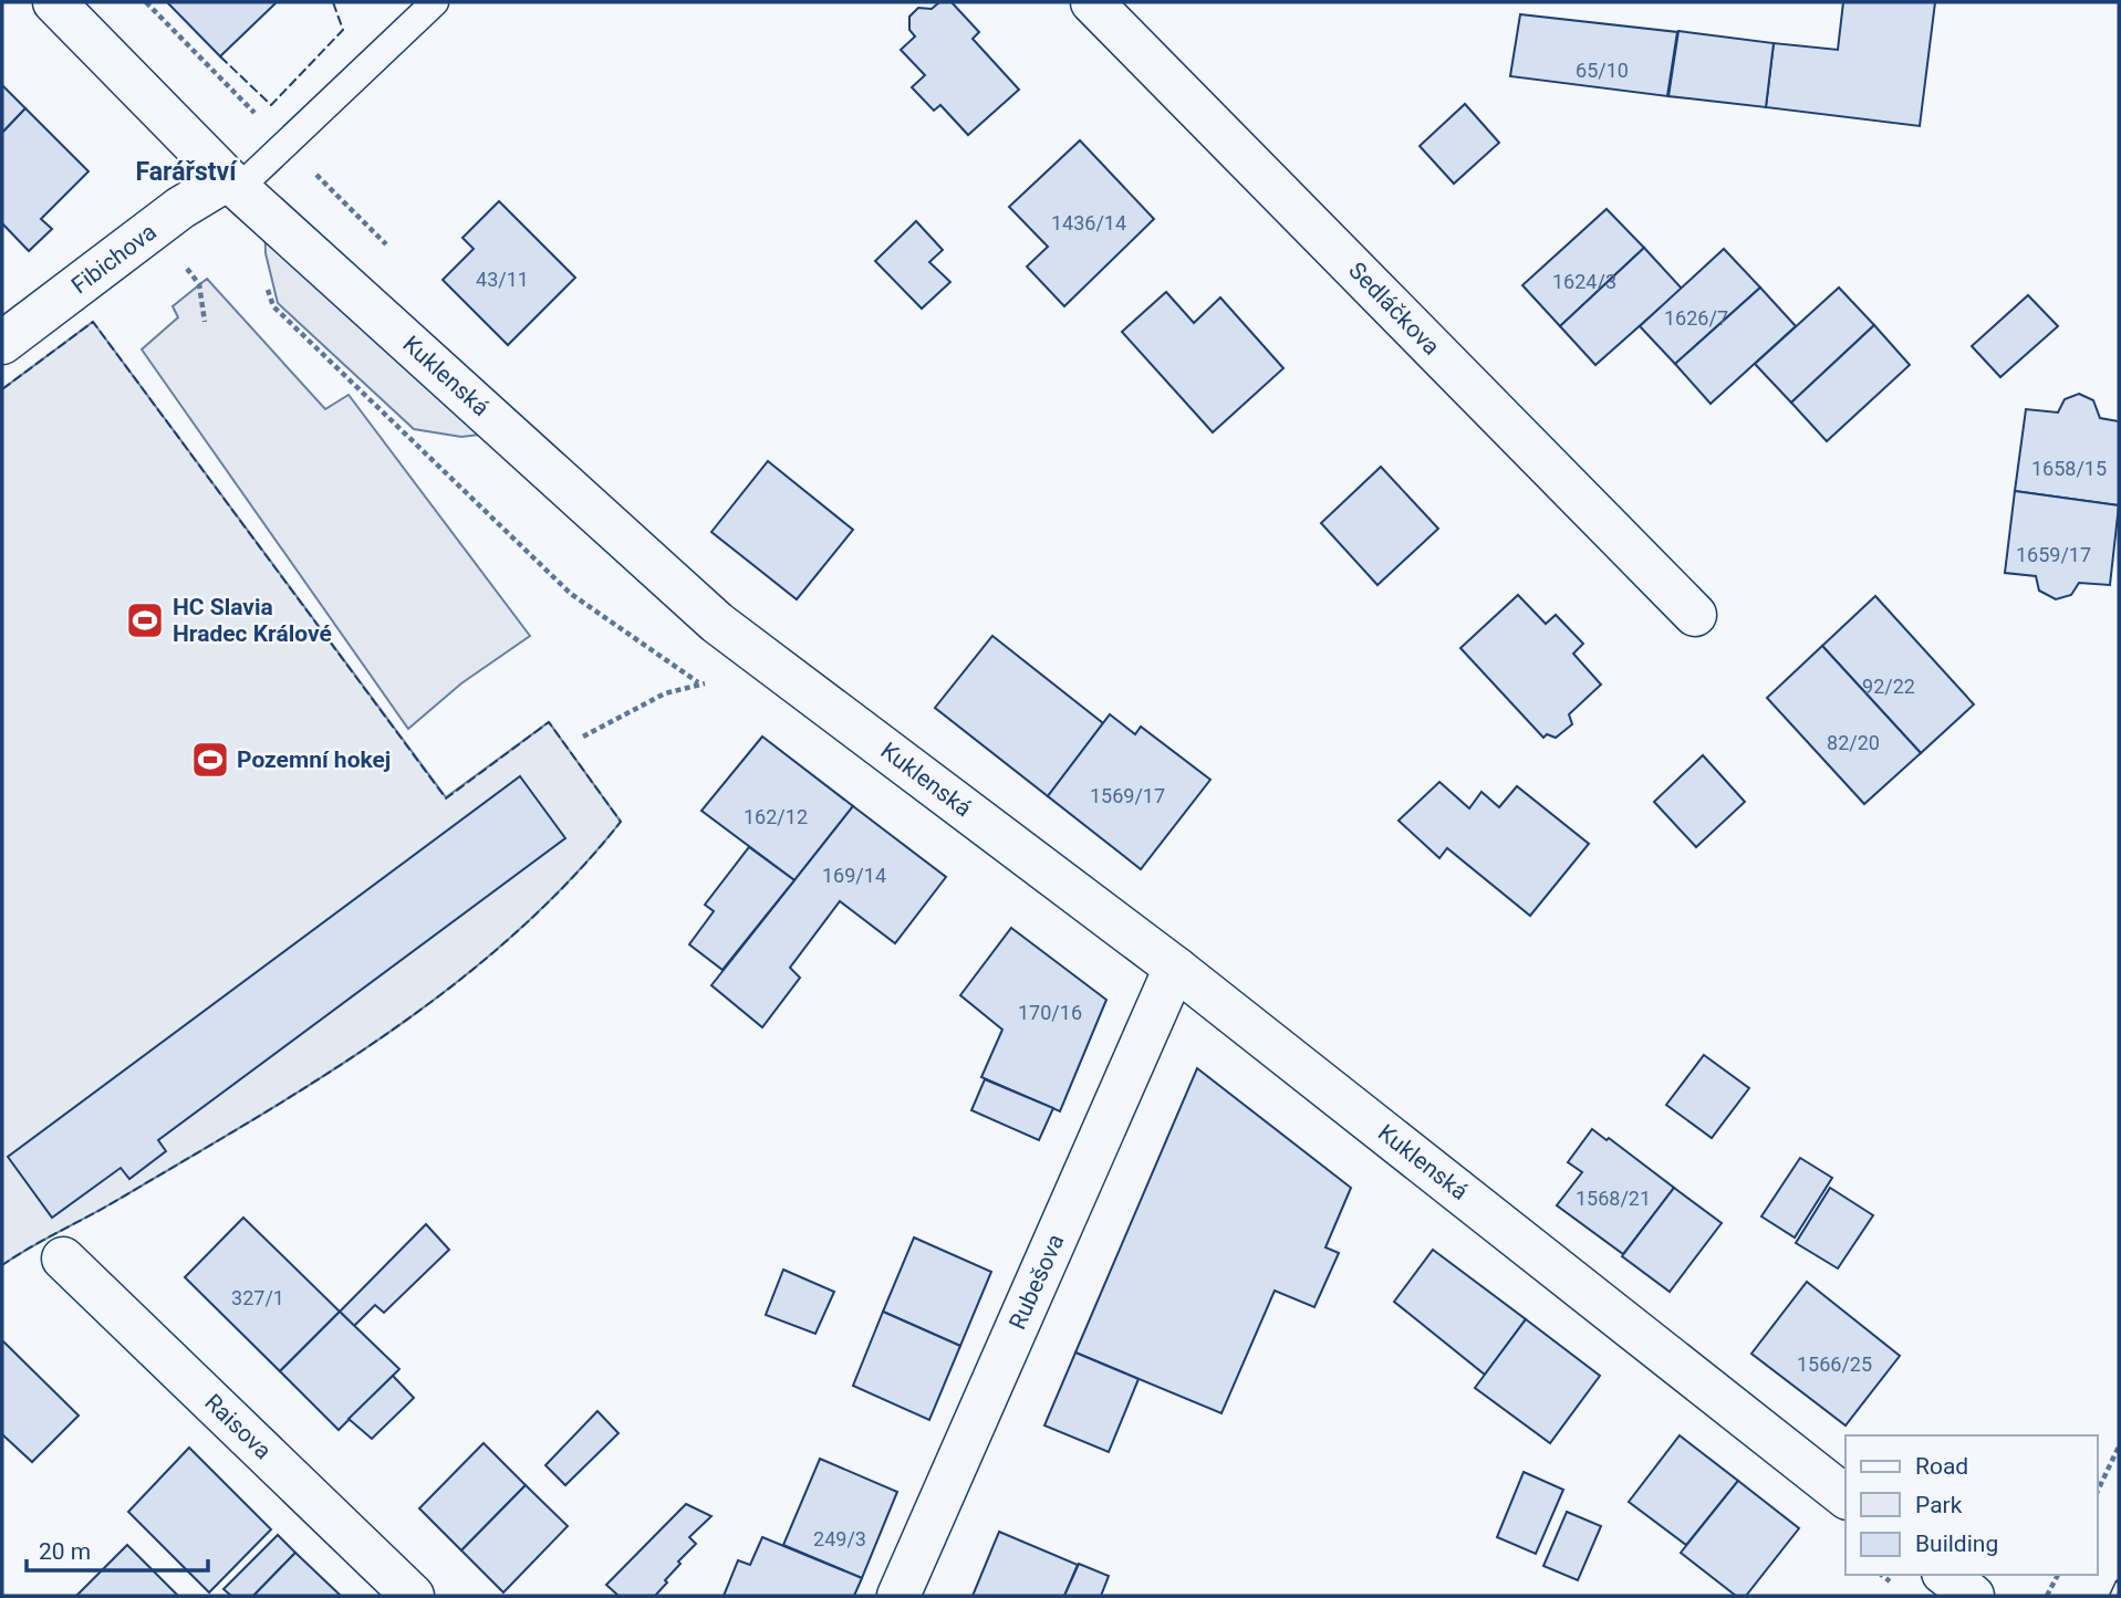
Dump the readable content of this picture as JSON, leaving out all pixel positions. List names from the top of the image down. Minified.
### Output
{"streets":{"street":["Fibichova","Sedláčkova","Kuklenská","Rubešova","Raisova"]},"crossings":[["Fibichova","Kuklenská"],["Kuklenská","Rubešova"]],"districts":["Farářství"],"places":{"sports":["HC Slavia Hradec Králové","Pozemní hokej"]},"house_numbers":["65/10","1436/14","43/11","1624/3","1626/7","1658/15","1659/17","92/22","82/20","1569/17","162/12","169/14","170/16","1568/21","327/1","1566/25","249/3"],"legend":["Road","Park","Building"],"scale_bar":"20 m"}
